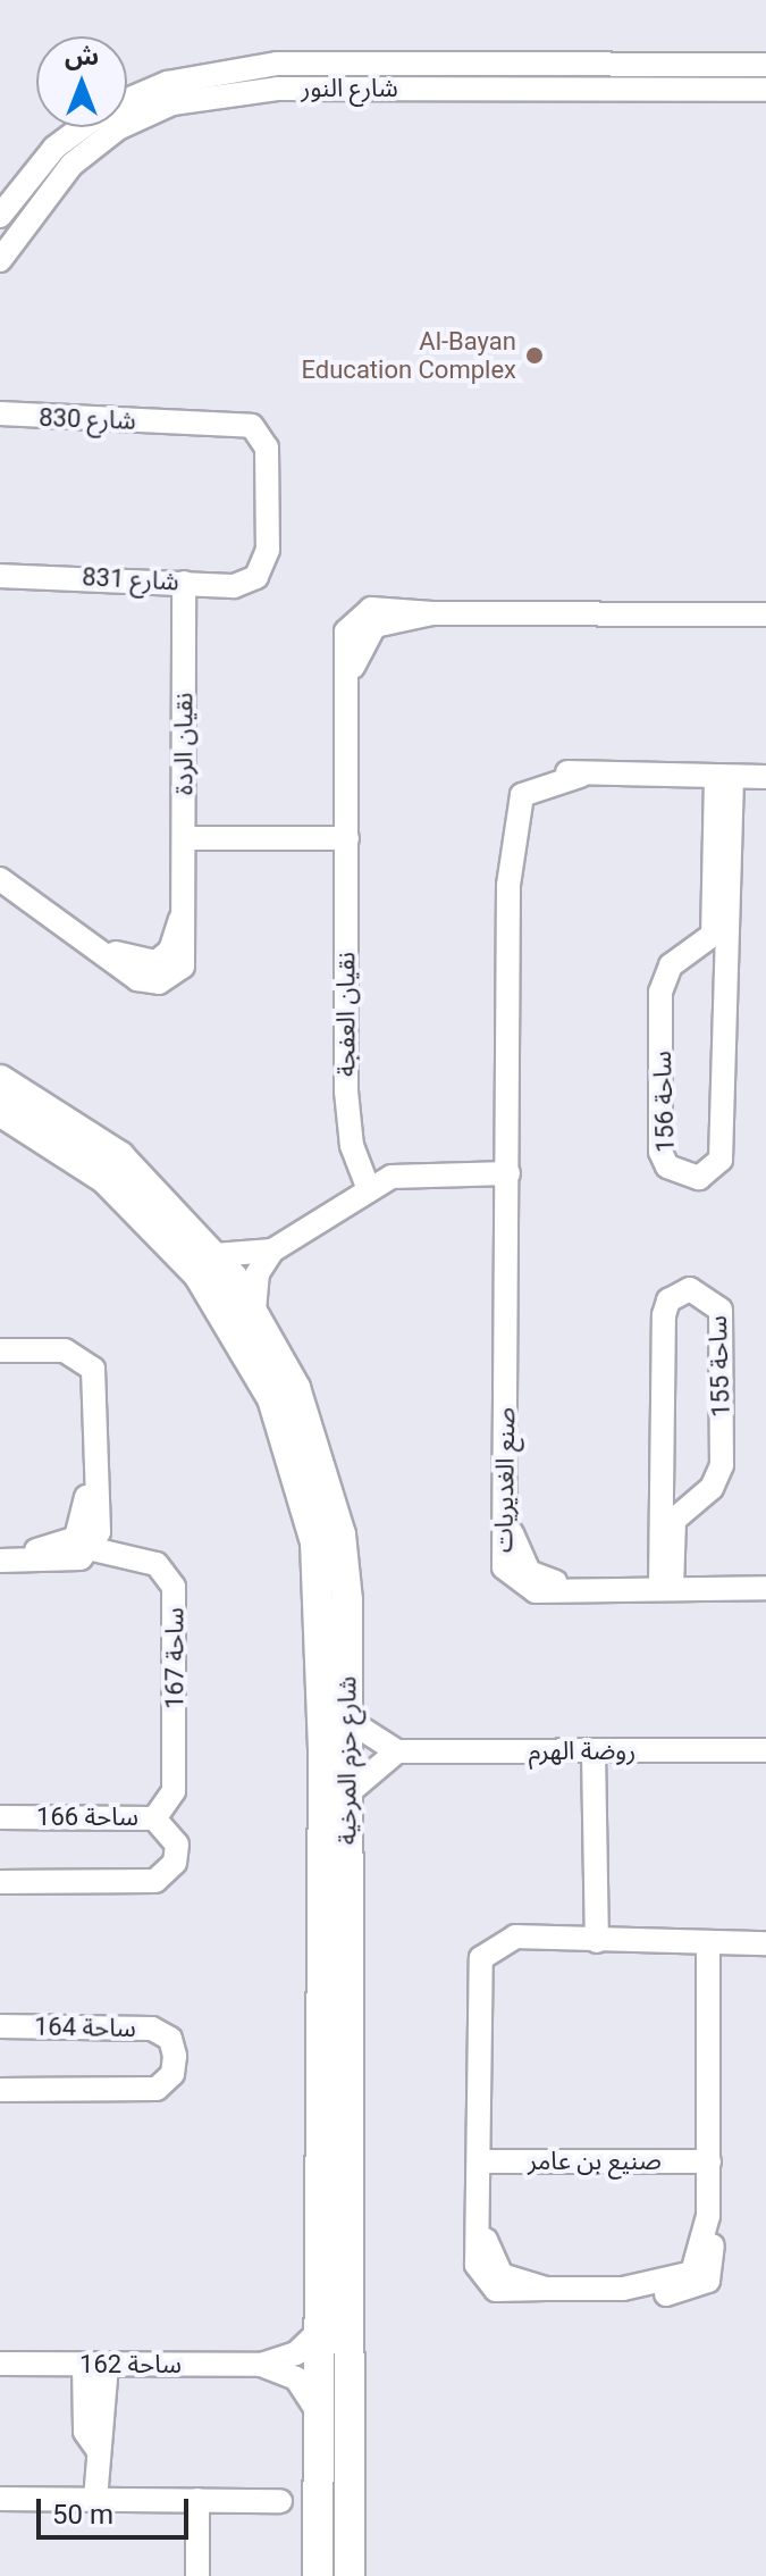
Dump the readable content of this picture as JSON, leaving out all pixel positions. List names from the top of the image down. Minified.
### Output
{"streets":{"street":["شارع النور","شارع 830","شارع 831","نقيان الردة","نقيان العفجة","ساحة 156","ساحة 155","صنع الغديريات","ساحة 167","روضة الهرم","شارع حزم المرخية","ساحة 166","ساحة 164","صنيع بن عامر","ساحة 162"]},"crossings":[["شارع 830","شارع 831"],["شارع 831","نقيان الردة"],["ساحة 156","صنع الغديريات"],["ساحة 155","صنع الغديريات"],["ساحة 167","ساحة 166"],["شارع حزم المرخية","ساحة 162"]],"places":["Al-Bayan Education Complex"],"scale_bar":"50 m","north":"top"}
